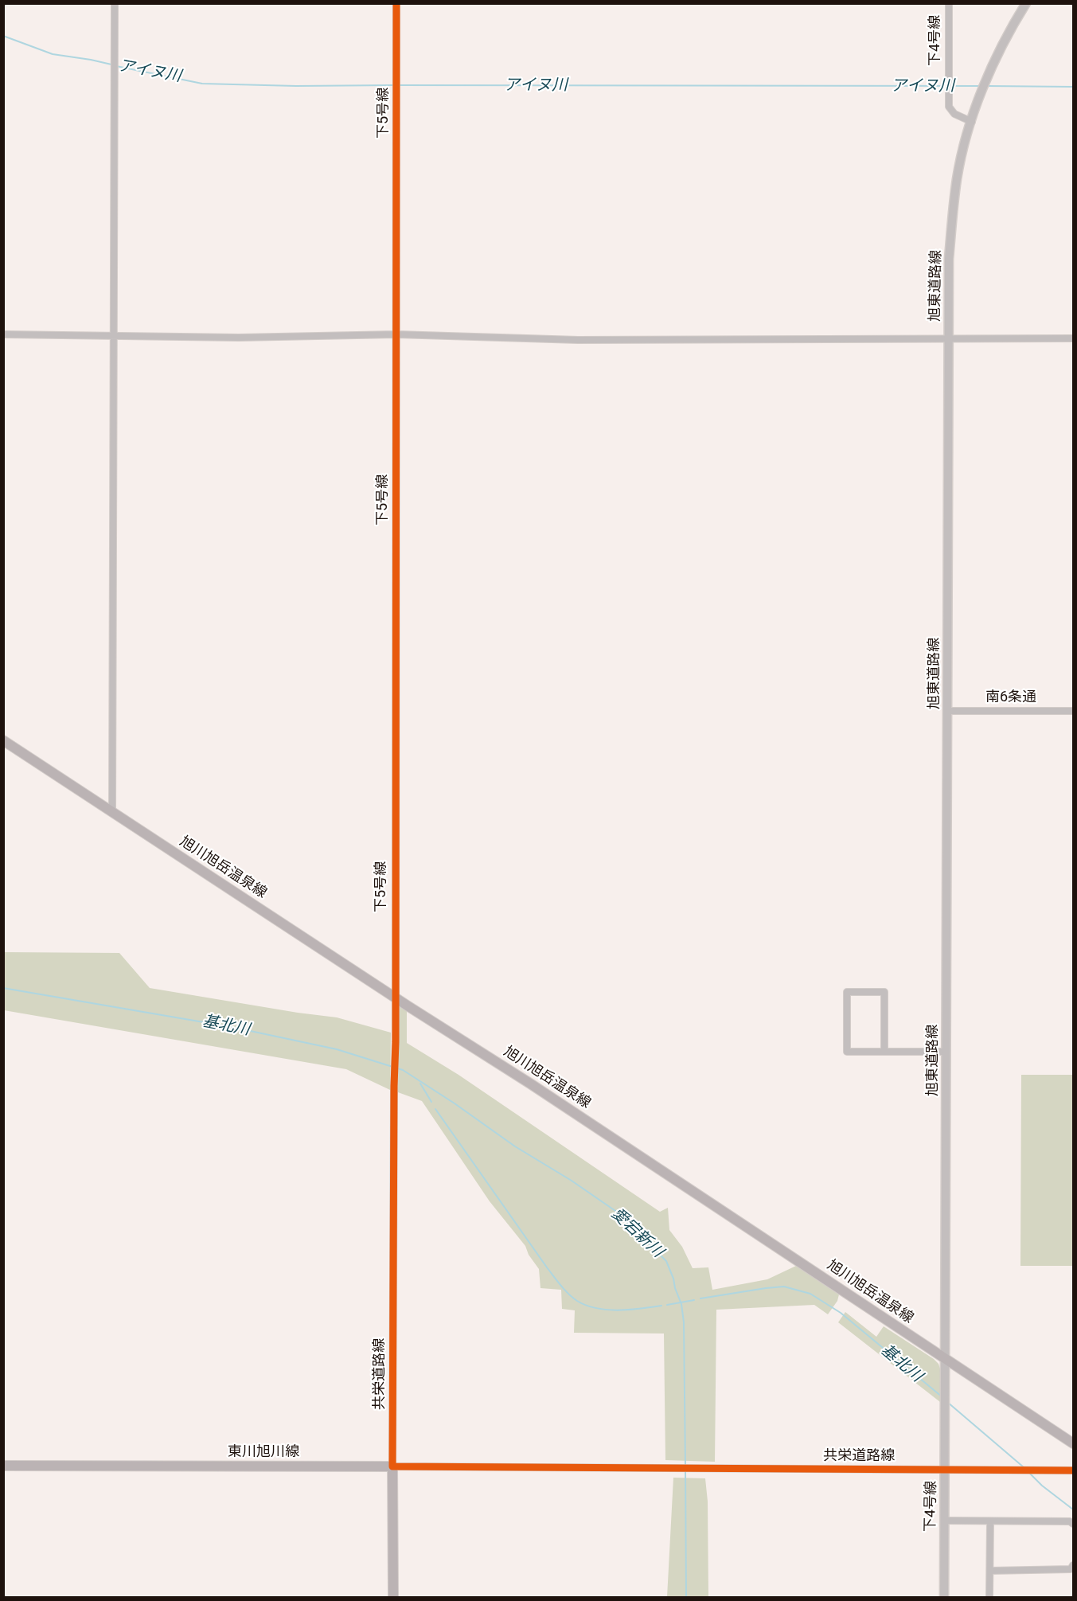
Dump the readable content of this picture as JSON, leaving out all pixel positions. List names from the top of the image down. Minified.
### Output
{"streets":{"main road":["旭川旭岳温泉線","東川旭川線"],"street":["下4号線","下5号線","旭東道路線","南6条通","共栄道路線"]},"crossings":[["下4号線","旭東道路線"],["下4号線","旭川旭岳温泉線"],["下4号線","共栄道路線"],["下5号線","旭川旭岳温泉線"],["下5号線","共栄道路線"],["旭東道路線","南6条通"],["旭東道路線","旭川旭岳温泉線"],["旭川旭岳温泉線","共栄道路線"],["共栄道路線","東川旭川線"]],"water":["アイヌ川","基北川","愛宕新川"]}
